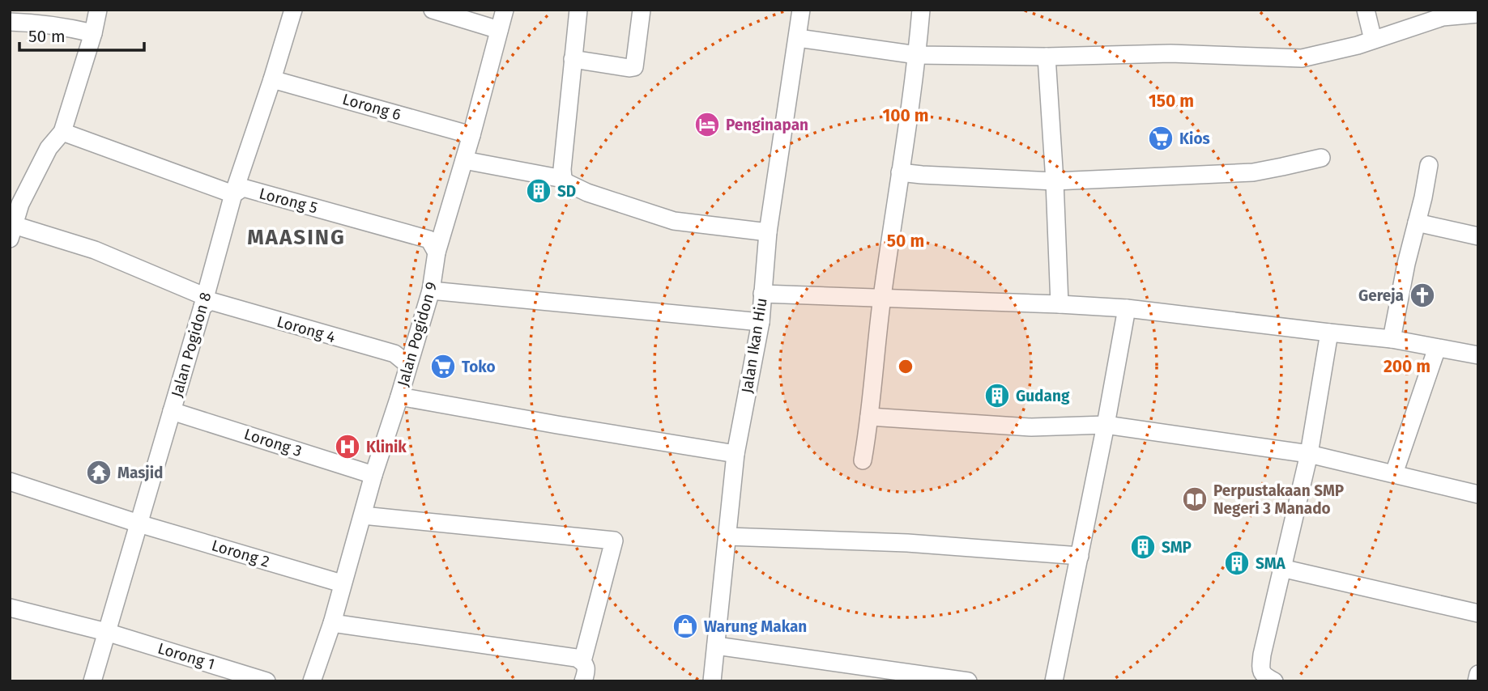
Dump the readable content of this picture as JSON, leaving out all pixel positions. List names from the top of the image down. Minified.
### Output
{"streets":{"street":["Lorong 6","Lorong 5","Lorong 4","Jalan Pogidon 9","Jalan Pogidon 8","Jalan Ikan Hiu","Lorong 3","Lorong 2","Lorong 1"]},"crossings":[["Lorong 6","Jalan Pogidon 9"],["Lorong 6","Jalan Pogidon 8"],["Lorong 5","Jalan Pogidon 9"],["Lorong 5","Jalan Pogidon 8"],["Lorong 4","Jalan Pogidon 9"],["Lorong 4","Jalan Pogidon 8"],["Jalan Pogidon 9","Lorong 3"],["Jalan Pogidon 9","Lorong 2"],["Jalan Pogidon 8","Lorong 3"],["Jalan Pogidon 8","Lorong 2"],["Jalan Pogidon 8","Lorong 1"]],"districts":["MAASING"],"places":{"hotel":["Penginapan"],"supermarket":["Kios","Toko"],"building":["SD","Gudang","SMP","SMA"],"church":["Gereja"],"hospital":["Klinik"],"temple":["Masjid"],"library":["Perpustakaan SMP Negeri 3 Manado"],"shop":["Warung Makan"]},"scale_bar":"50 m","rings":["150 m","100 m","50 m","200 m"]}
